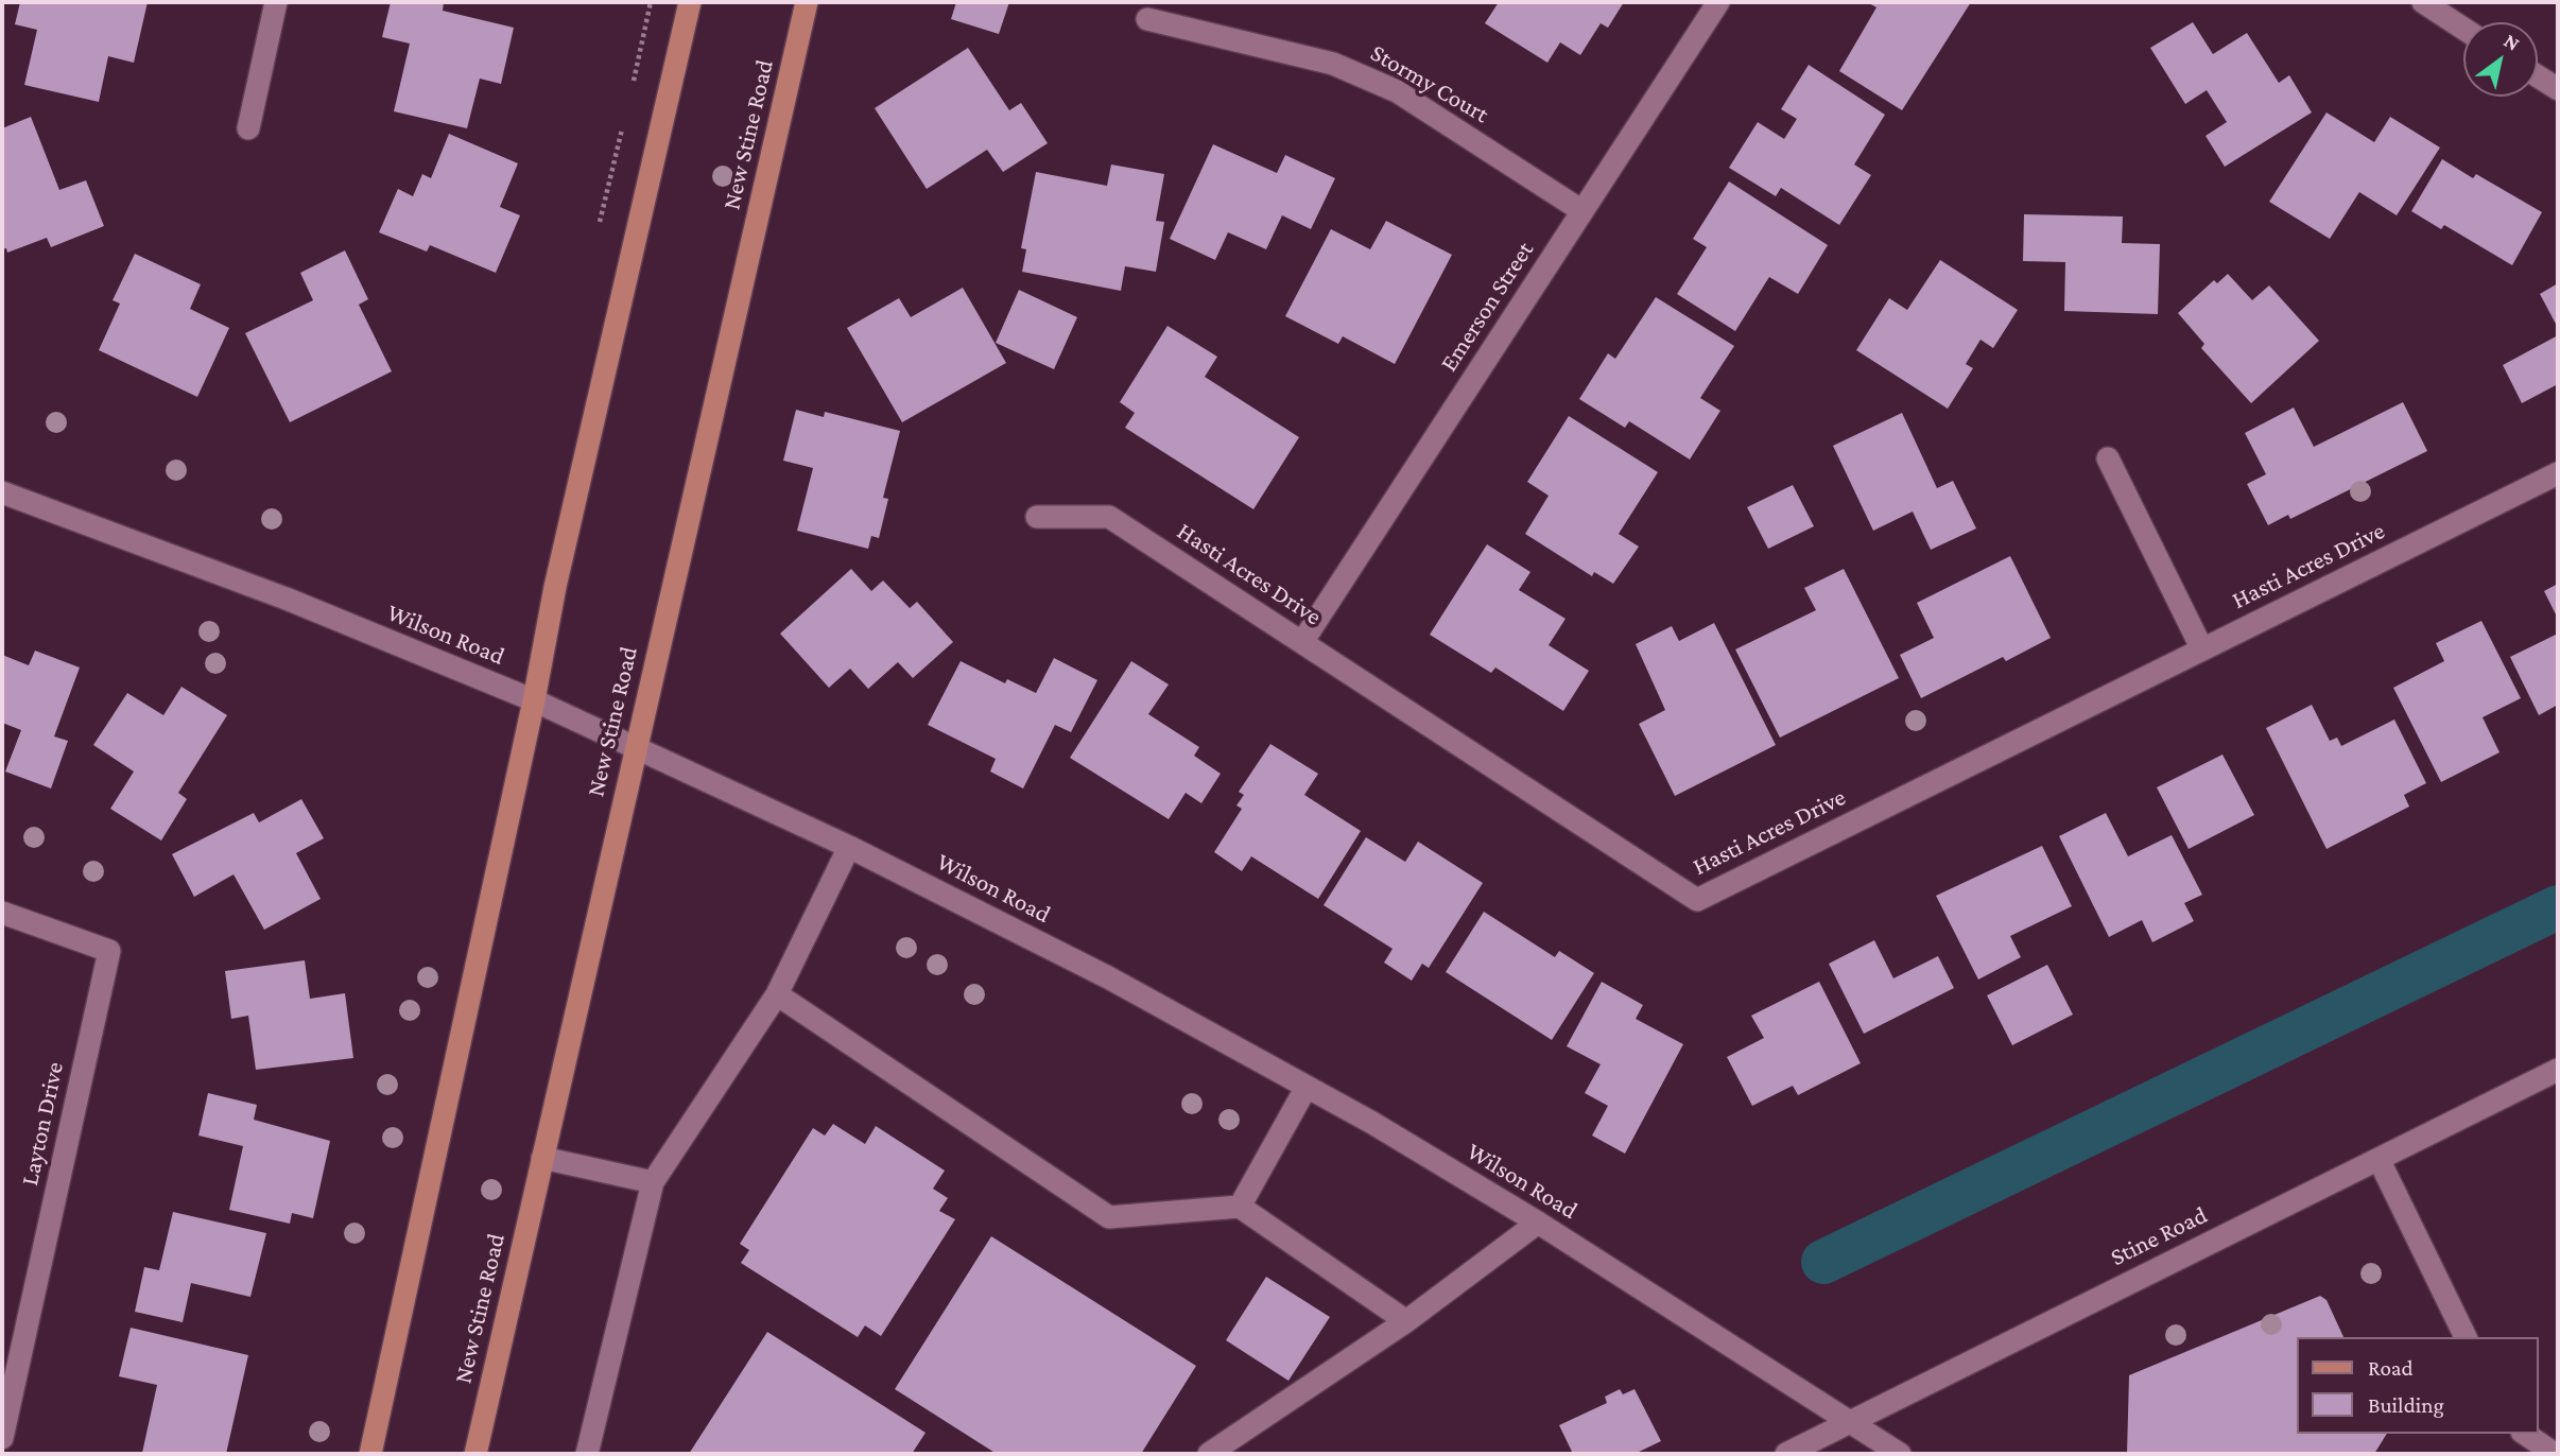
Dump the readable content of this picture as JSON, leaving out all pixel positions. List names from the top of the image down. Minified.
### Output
{"streets":{"main road":["New Stine Road"],"street":["Stormy Court","Emerson Street","Hasti Acres Drive","Wilson Road","Layton Drive","Stine Road"]},"crossings":[["Stormy Court","Emerson Street"],["New Stine Road","Wilson Road"],["Emerson Street","Hasti Acres Drive"],["Wilson Road","Stine Road"]],"legend":["Road","Building"],"north":"top right"}
